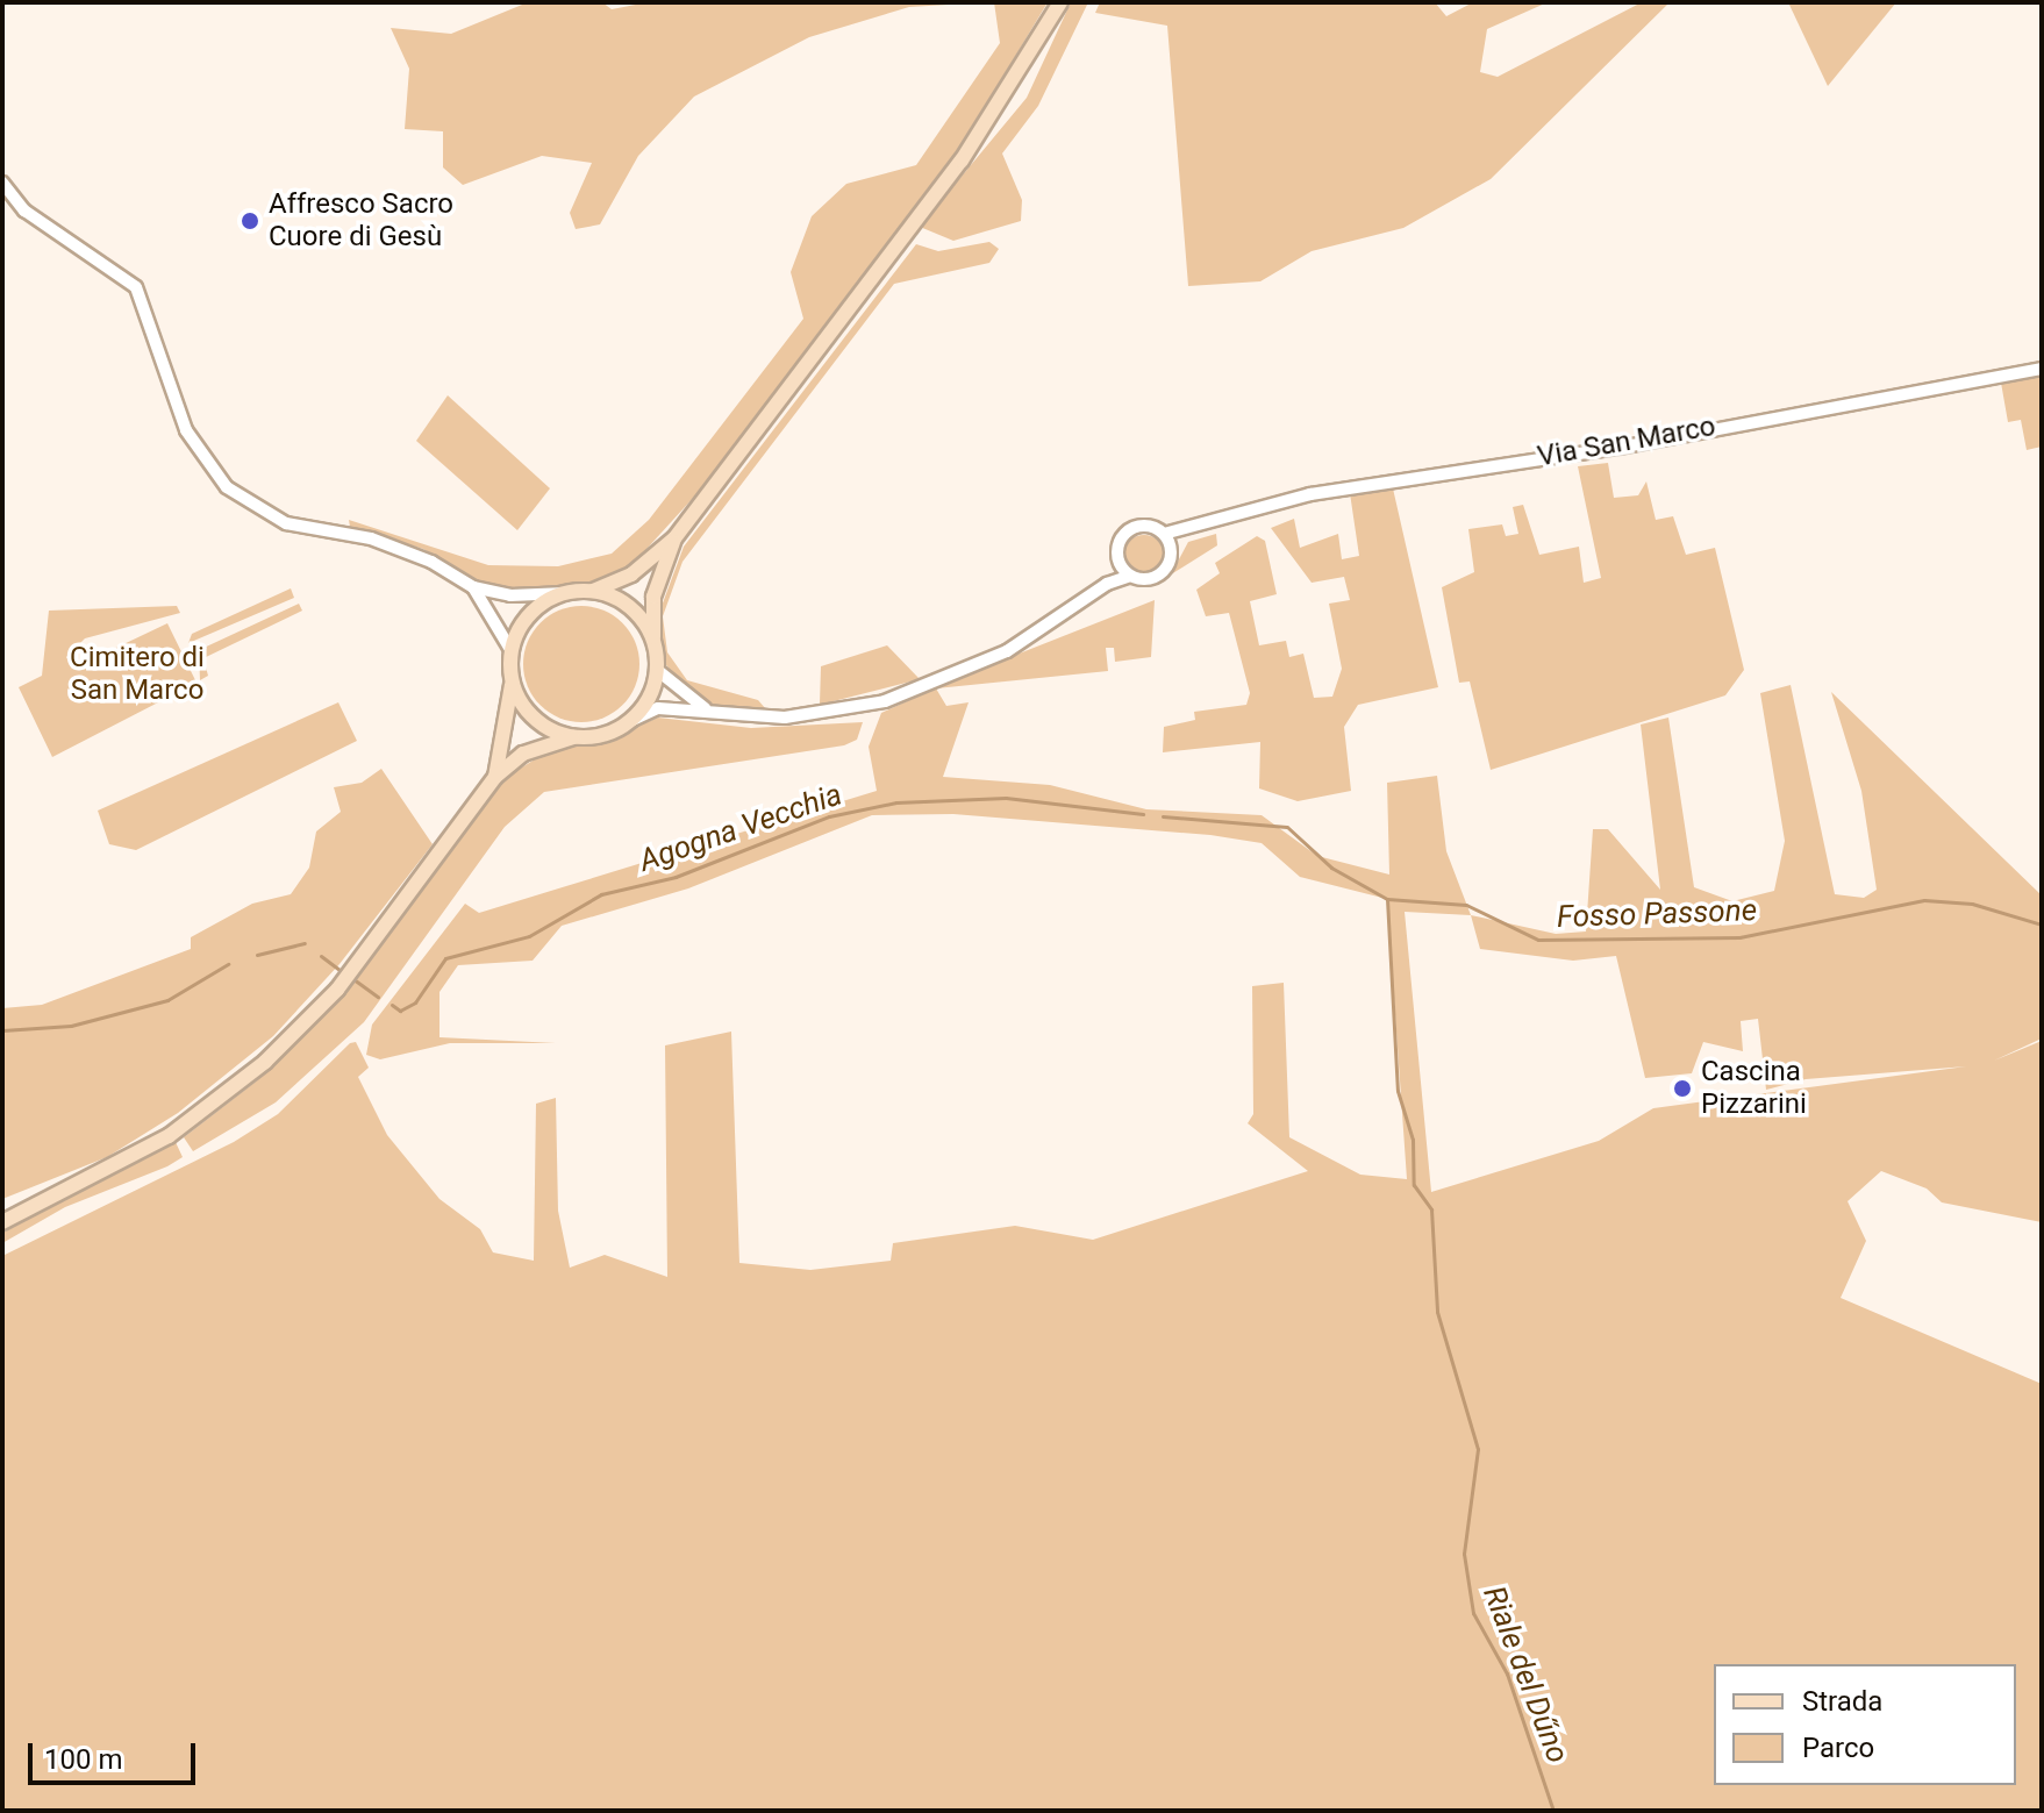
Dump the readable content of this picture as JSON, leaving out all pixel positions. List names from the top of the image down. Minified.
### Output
{"streets":{"street":["Via San Marco"]},"water":["Agogna Vecchia","Fosso Passone","Riale del Dűno"],"parks":["Cimitero di San Marco"],"places":["Affresco Sacro Cuore di Gesù","Cascina Pizzarini"],"legend":["Strada","Parco"],"scale_bar":"100 m"}
